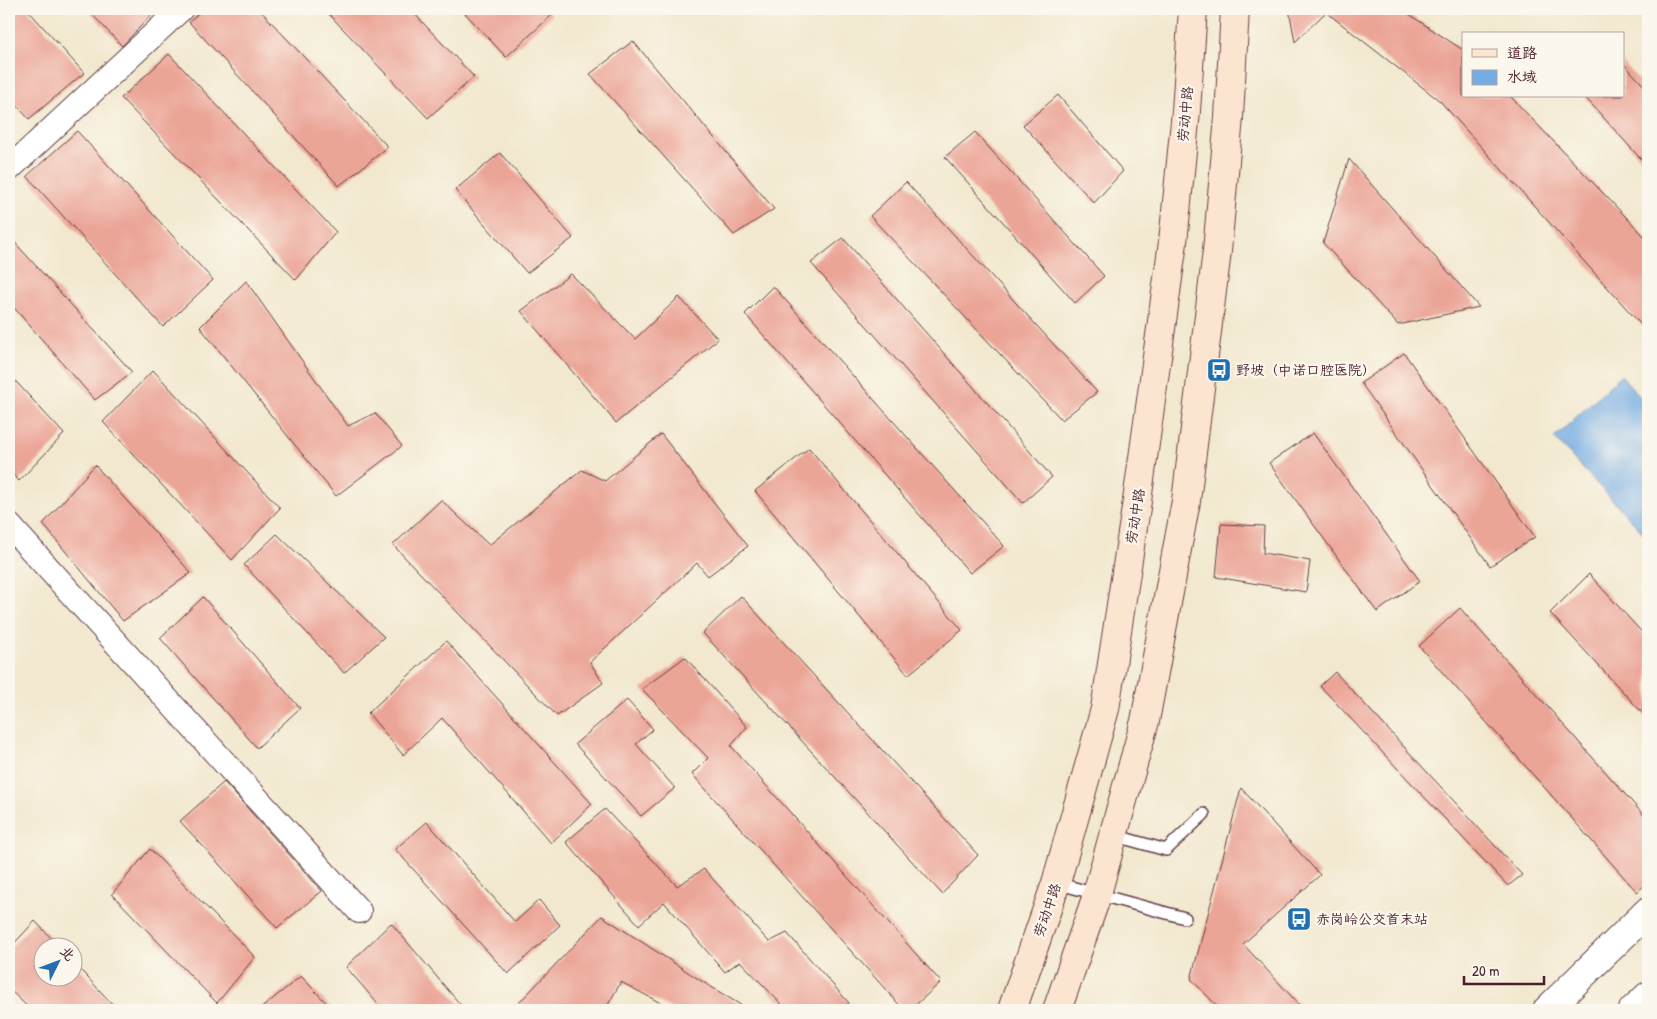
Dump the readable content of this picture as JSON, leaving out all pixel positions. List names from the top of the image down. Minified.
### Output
{"streets":{"main road":["劳动中路"]},"places":{"bus stop":["野坡（中诺口腔医院）","赤岗岭公交首末站"]},"legend":["道路","水域"],"scale_bar":"20 m","north":"top right"}
